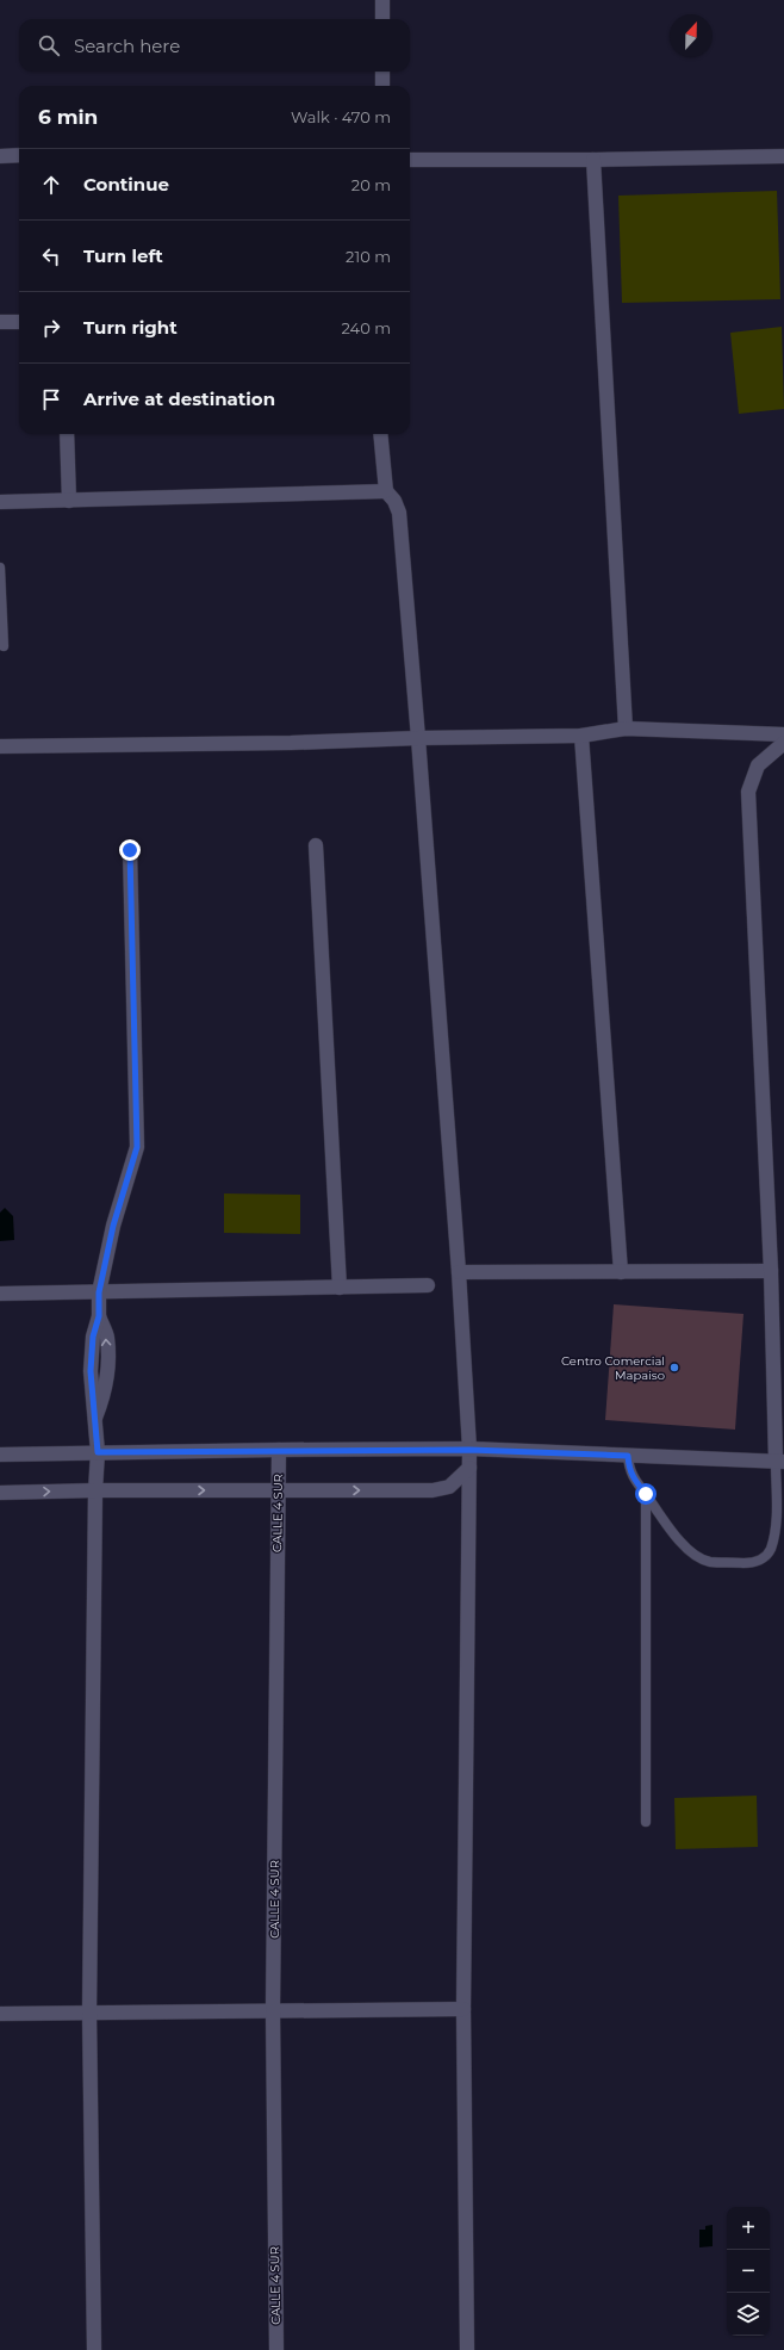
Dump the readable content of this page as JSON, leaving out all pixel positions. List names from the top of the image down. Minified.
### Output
{"streets":{"street":["CALLE 4 SUR"]},"places":["Centro Comercial Mapaiso"],"north":"top","page":{"search":"Search here","heading":["6 min","Walk · 470 m"],"list":[["Continue","20 m"],["Turn left","210 m"],["Turn right","240 m"],"Arrive at destination"],"map_buttons":["+","−"]}}
